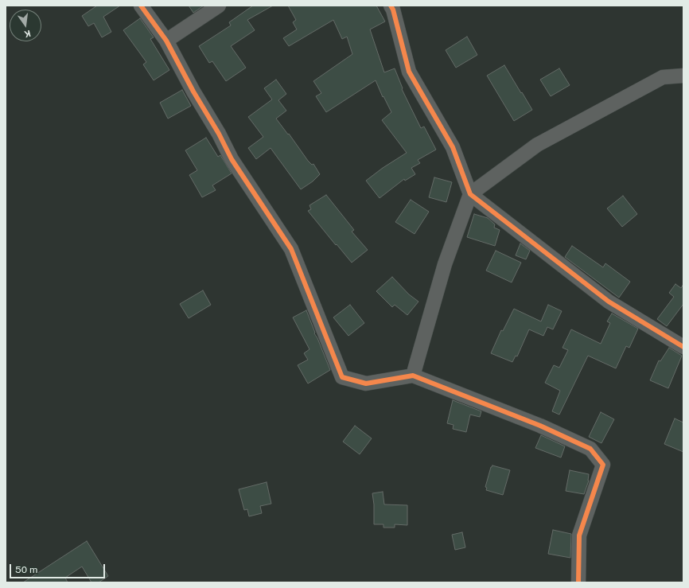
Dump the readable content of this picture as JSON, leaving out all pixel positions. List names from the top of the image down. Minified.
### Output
{"scale_bar":"50 m","north":"bottom"}
